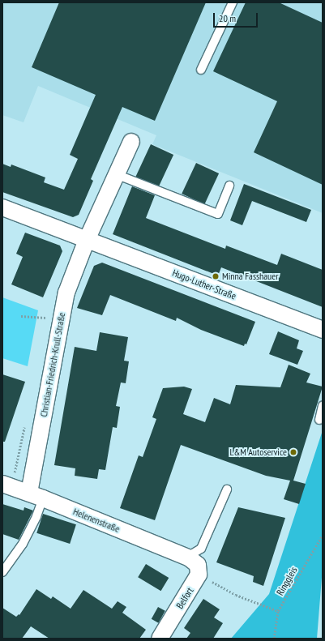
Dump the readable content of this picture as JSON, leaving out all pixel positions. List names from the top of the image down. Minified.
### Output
{"streets":{"street":["Hugo-Luther-Straße","Christian-Friedrich-Krull-Straße","Helenenstraße","Belfort"],"path":["Ringgleis"]},"crossings":[["Hugo-Luther-Straße","Christian-Friedrich-Krull-Straße"],["Christian-Friedrich-Krull-Straße","Helenenstraße"]],"places":["Minna Fasshauer","L&M Autoservice"],"scale_bar":"20 m"}
